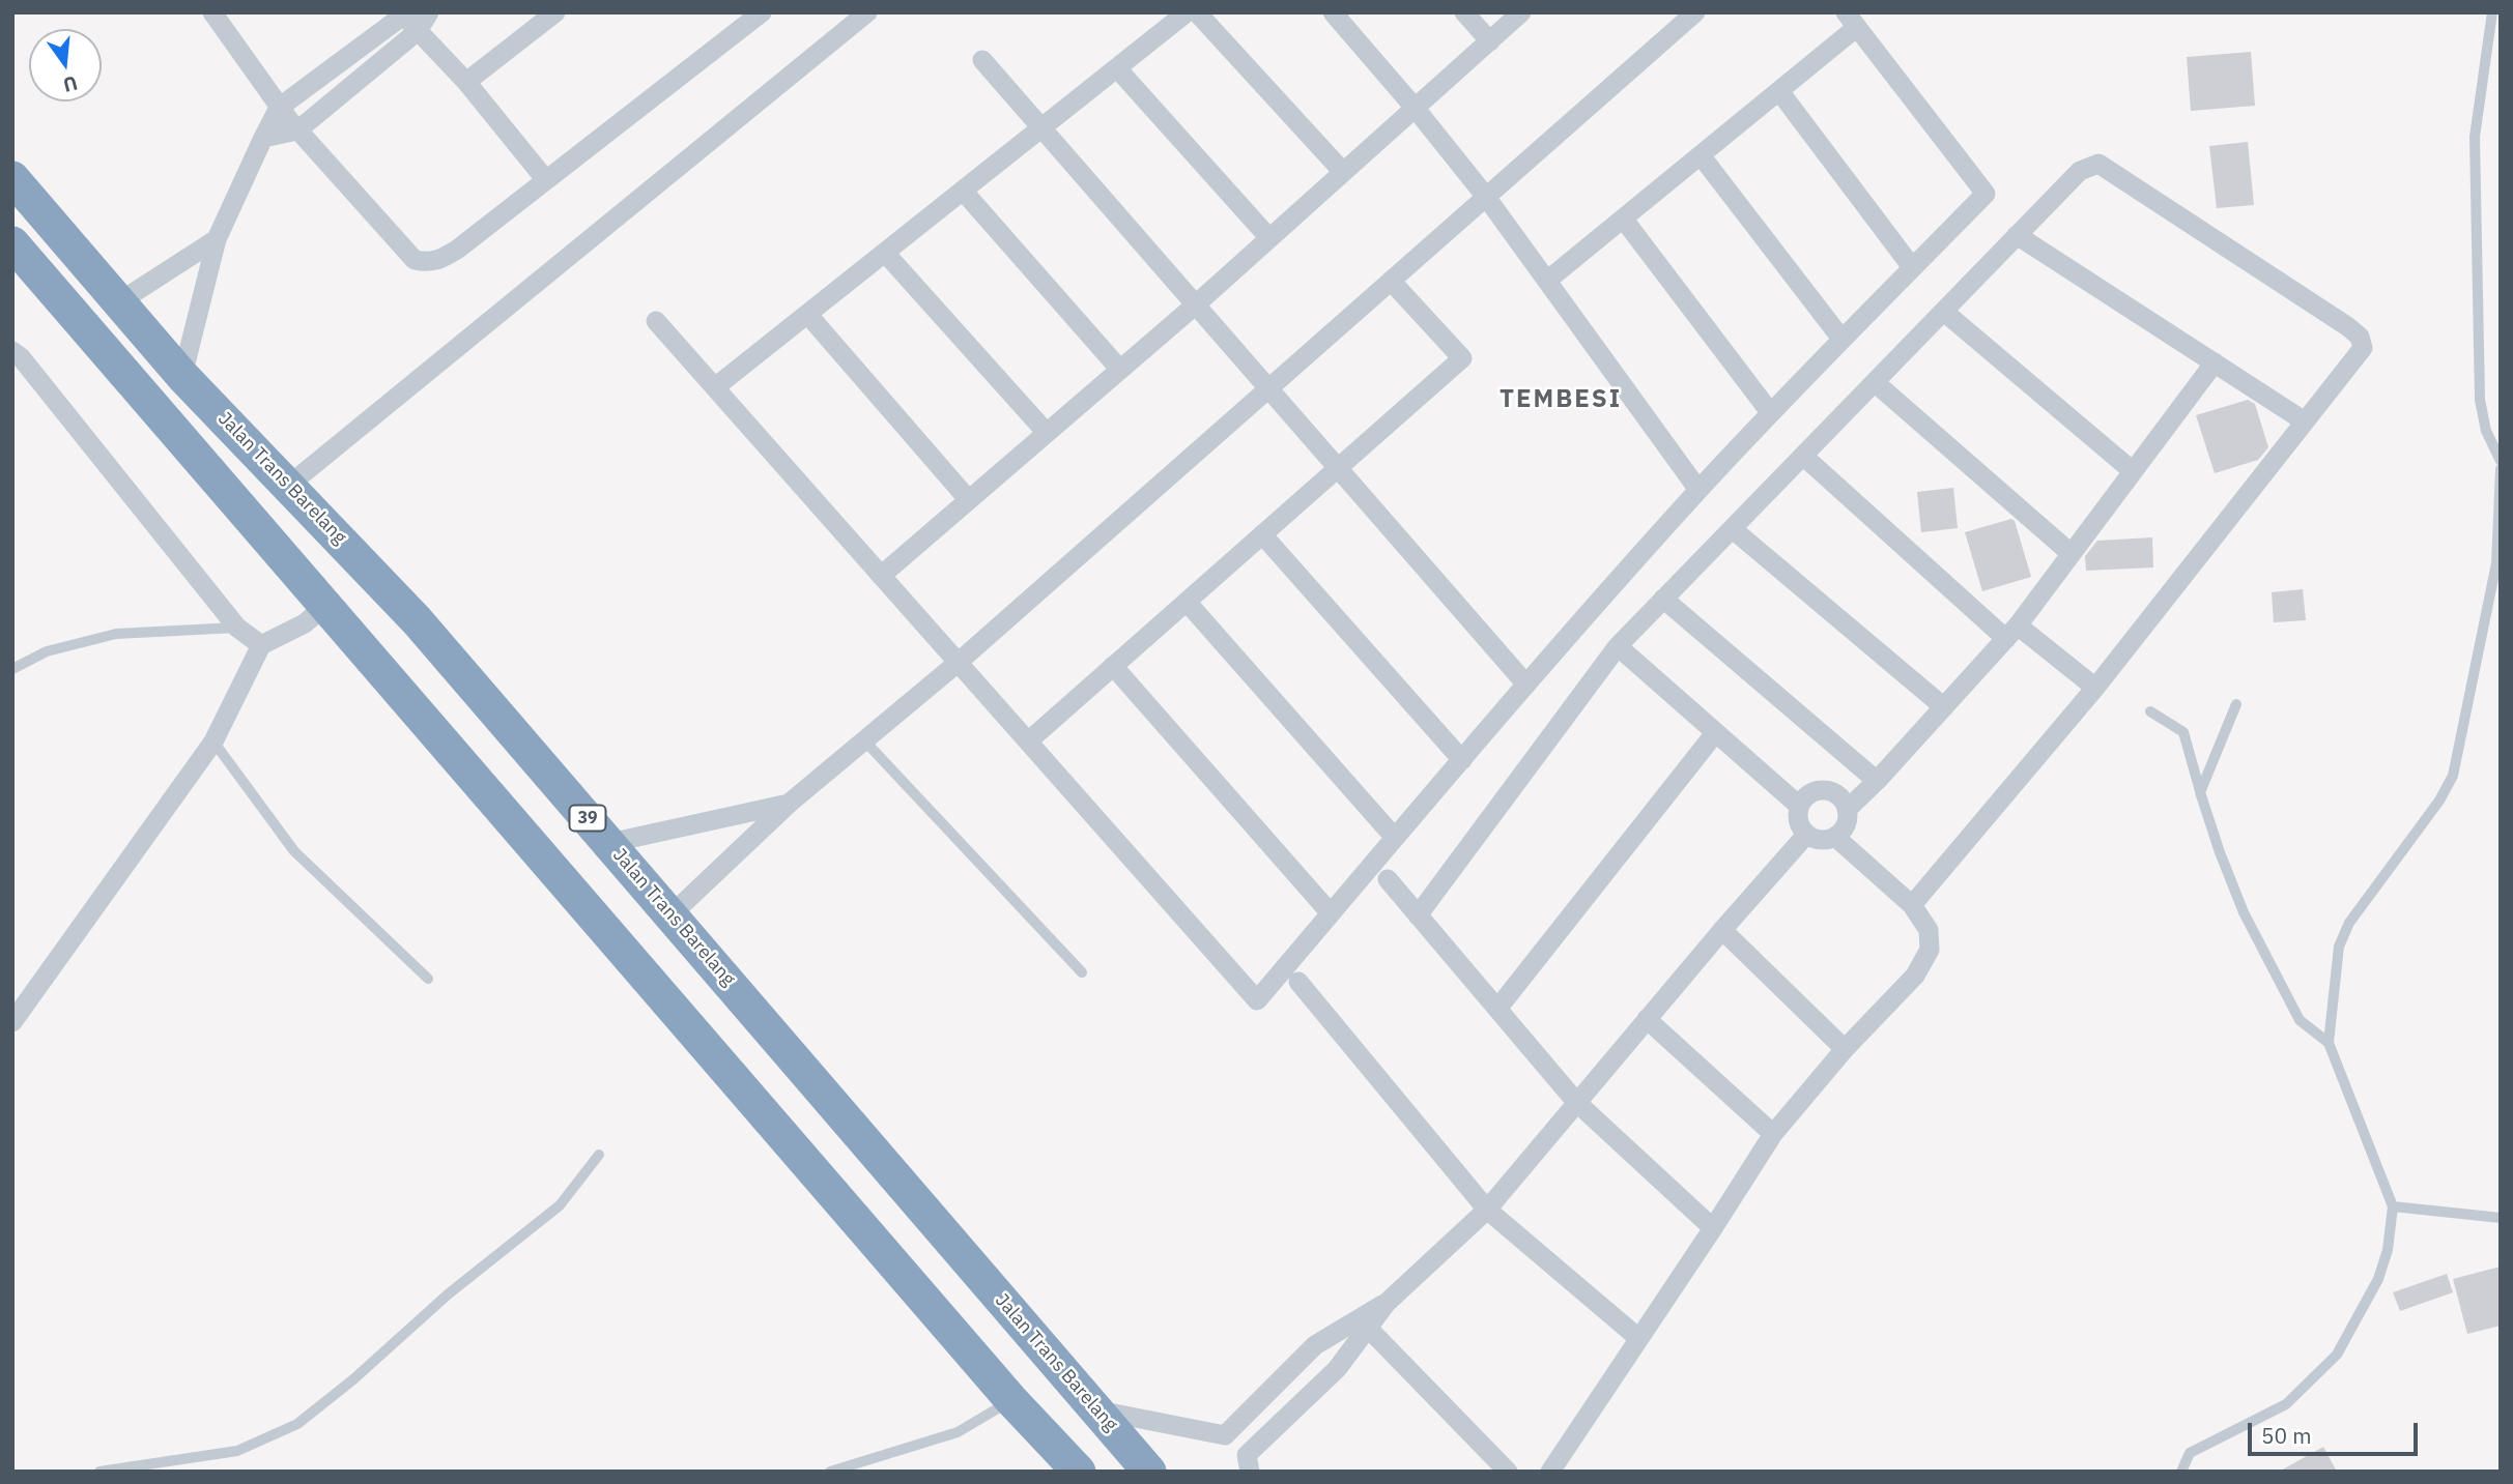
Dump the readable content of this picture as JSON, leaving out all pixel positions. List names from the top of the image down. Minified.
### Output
{"streets":{"highway":["Jalan Trans Barelang","39"]},"districts":["TEMBESI"],"scale_bar":"50 m","north":"bottom"}
